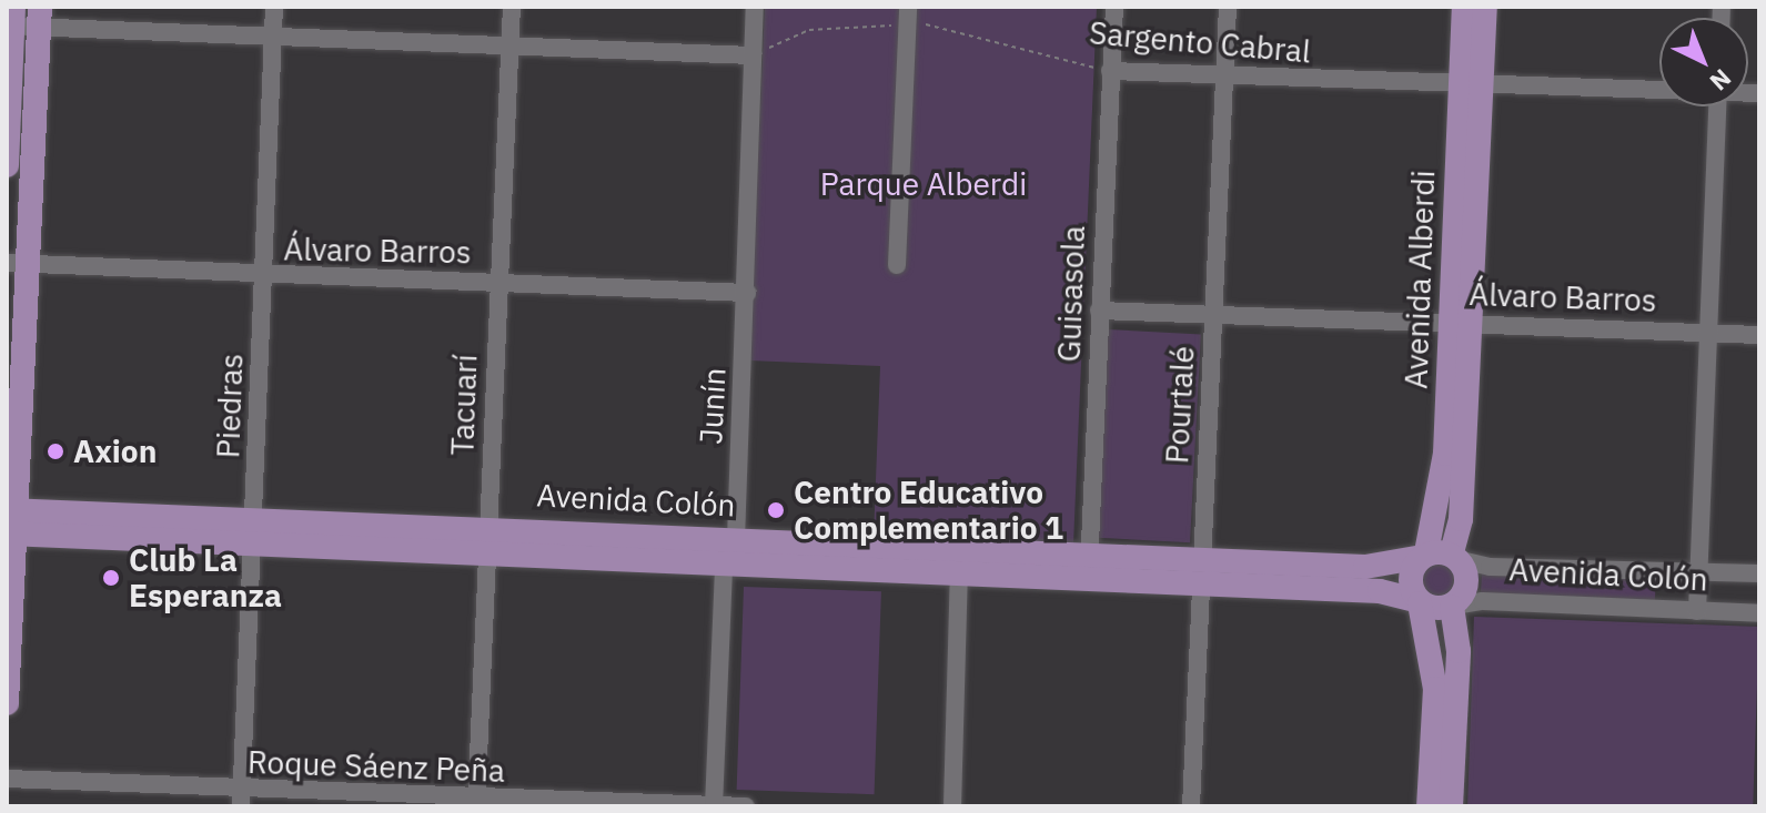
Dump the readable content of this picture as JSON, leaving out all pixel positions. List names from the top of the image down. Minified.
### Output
{"streets":{"main road":["Avenida Alberdi","Avenida Colón"],"street":["Sargento Cabral","Álvaro Barros","Guisasola","Tacuarí","Pourtalé","Piedras","Junín","Roque Sáenz Peña"]},"crossings":[["Sargento Cabral","Avenida Alberdi"],["Sargento Cabral","Guisasola"],["Sargento Cabral","Pourtalé"],["Sargento Cabral","Junín"],["Álvaro Barros","Avenida Alberdi"],["Álvaro Barros","Guisasola"],["Álvaro Barros","Tacuarí"],["Álvaro Barros","Pourtalé"],["Álvaro Barros","Piedras"],["Álvaro Barros","Junín"],["Avenida Alberdi","Avenida Colón"],["Guisasola","Avenida Colón"],["Tacuarí","Avenida Colón"],["Tacuarí","Roque Sáenz Peña"],["Pourtalé","Avenida Colón"],["Piedras","Avenida Colón"],["Piedras","Roque Sáenz Peña"],["Junín","Avenida Colón"],["Junín","Roque Sáenz Peña"]],"parks":["Parque Alberdi"],"places":["Axion","Centro Educativo Complementario 1","Club La Esperanza"],"north":"bottom right"}
